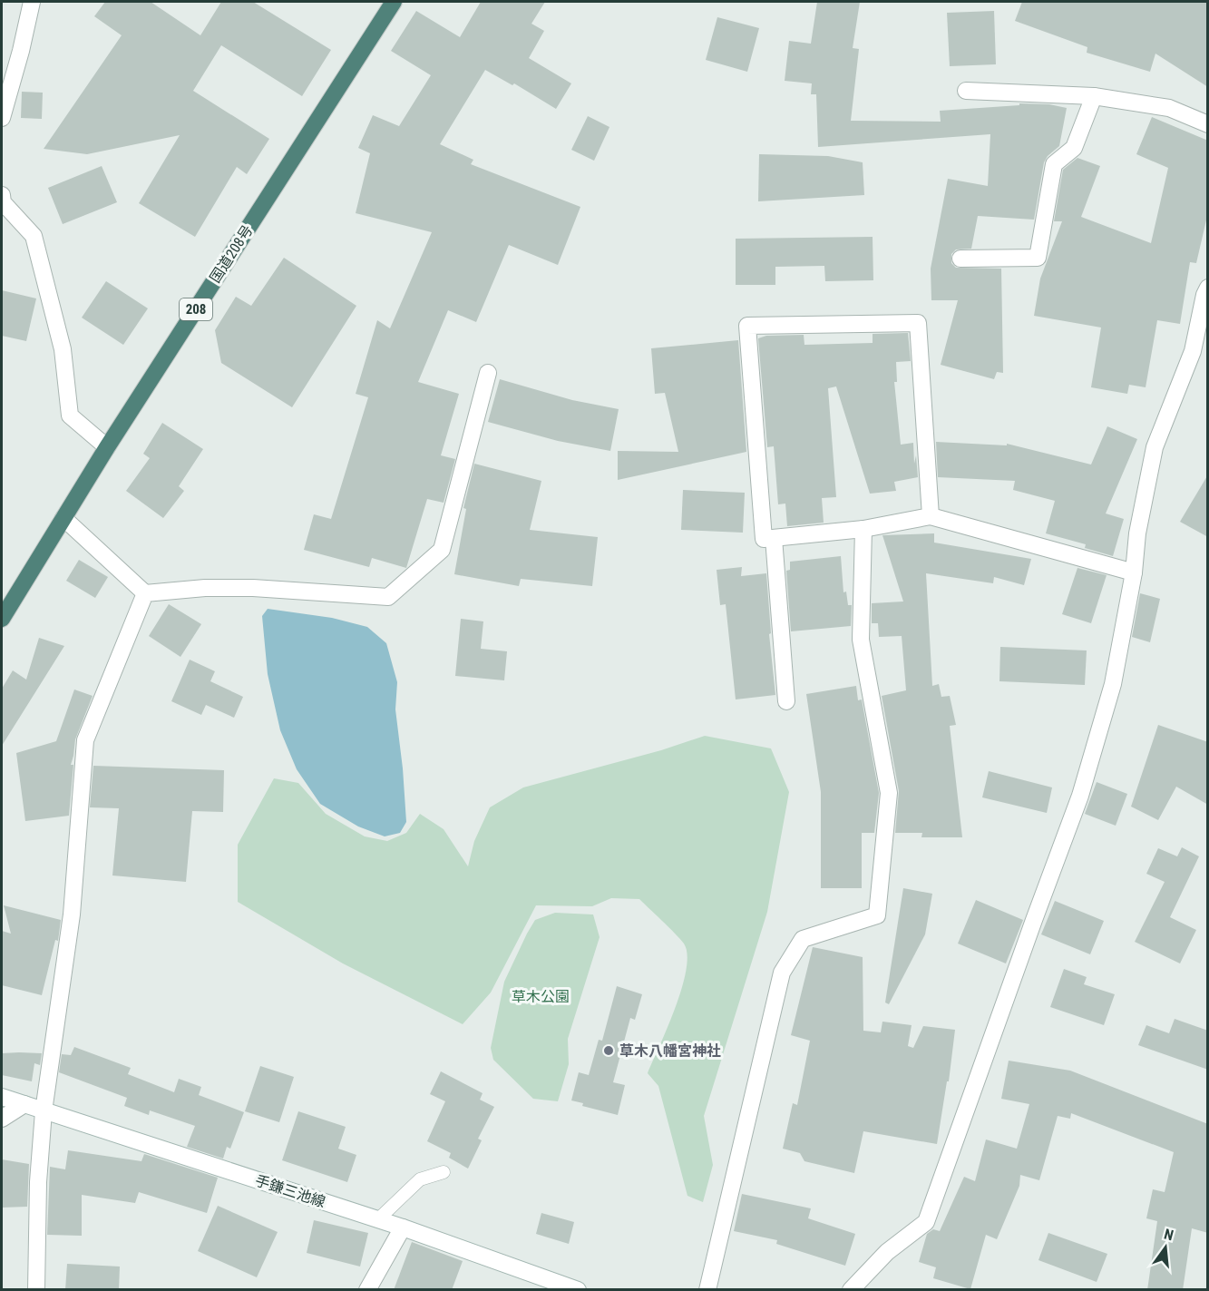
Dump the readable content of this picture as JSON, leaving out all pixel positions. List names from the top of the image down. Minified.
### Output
{"streets":{"highway":["国道208号","208"],"street":["手鎌三池線"]},"parks":["草木公園"],"places":["草木八幡宮神社"],"north":"top"}
